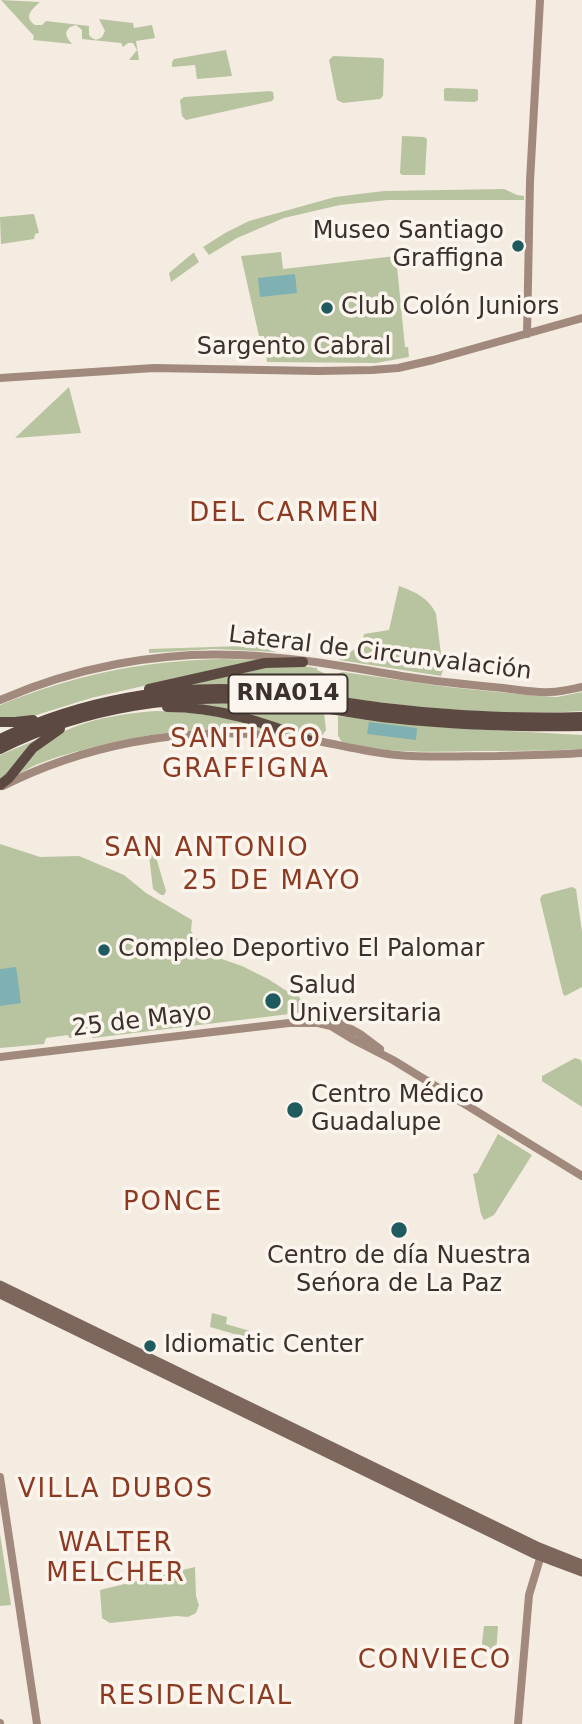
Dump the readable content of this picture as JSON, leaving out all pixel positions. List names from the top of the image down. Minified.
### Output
{"streets":{"highway":["RNA014"],"street":["Sargento Cabral","Lateral de Circunvalación","25 de Mayo"]},"districts":["DEL CARMEN","SANTIAGO GRAFFIGNA","SAN ANTONIO","25 DE MAYO","PONCE","VILLA DUBOS","WALTER MELCHER","CONVIECO","RESIDENCIAL"],"places":["Museo Santiago Graffigna","Club Colón Juniors","Compleo Deportivo El Palomar","Salud Universitaria","Centro Médico Guadalupe","Centro de día Nuestra Seńora de La Paz","Idiomatic Center"]}
